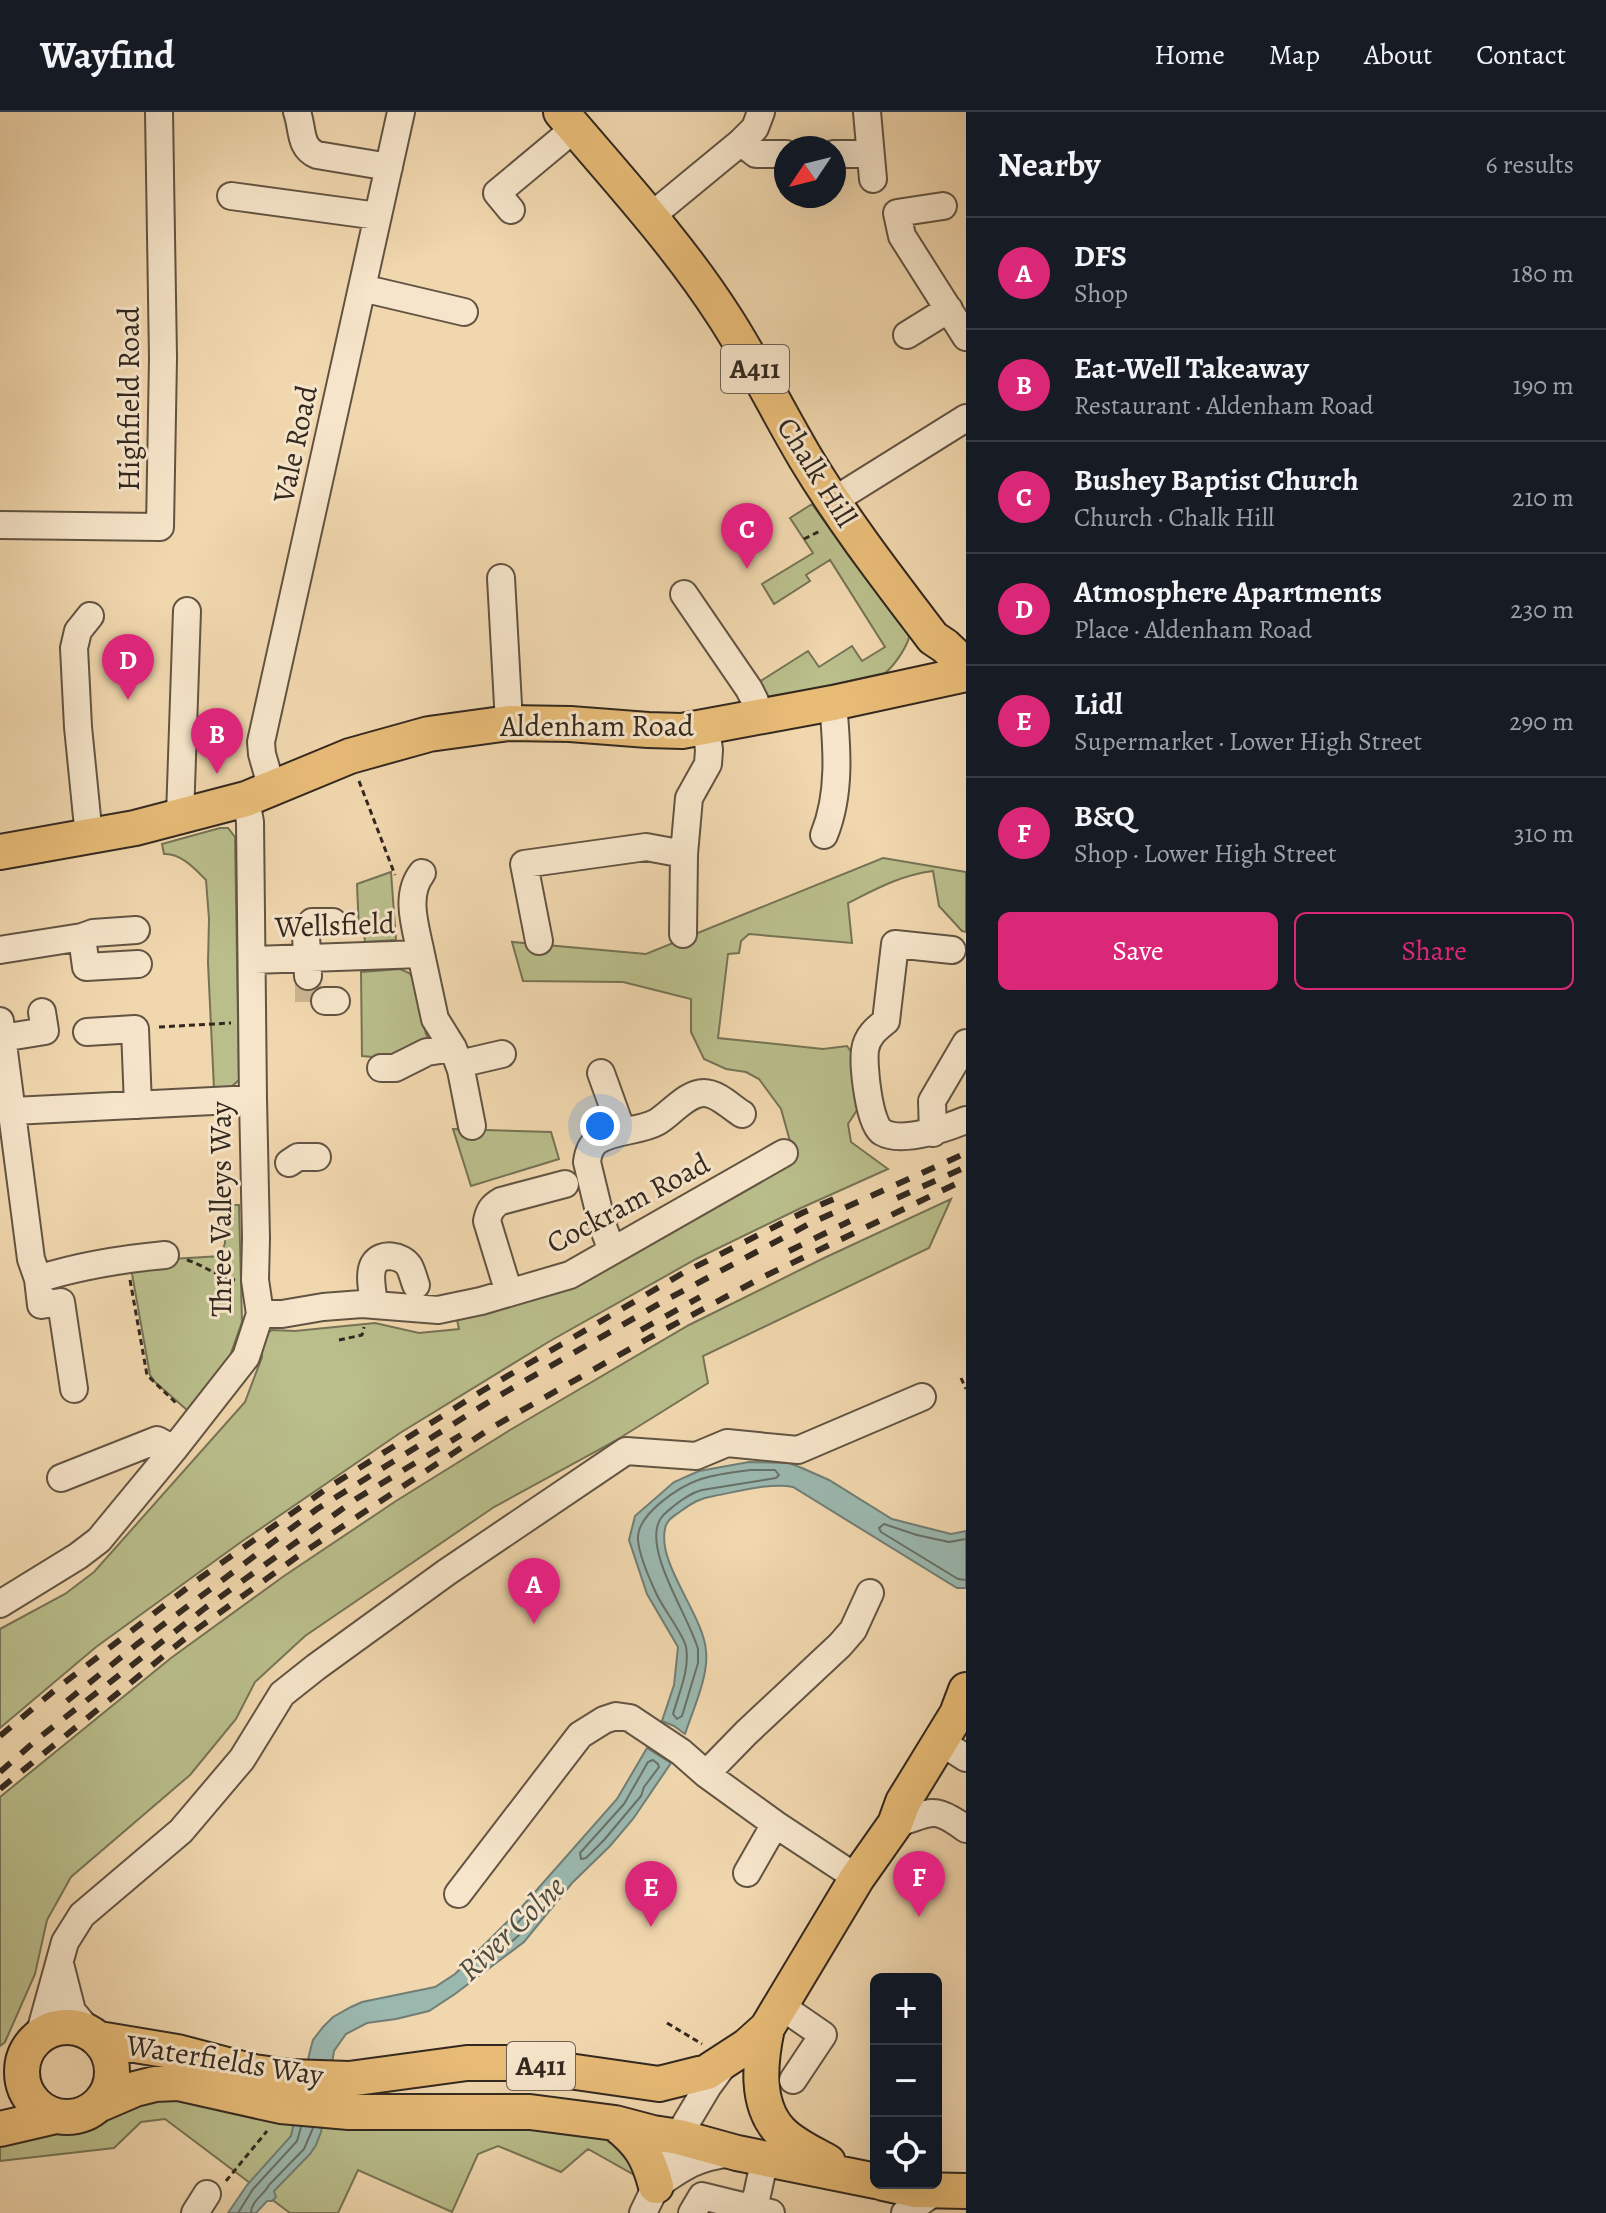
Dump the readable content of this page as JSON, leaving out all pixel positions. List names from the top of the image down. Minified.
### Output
{"streets":{"main road":["A411","Chalk Hill","Aldenham Road","Waterfields Way"],"street":["Highfield Road","Vale Road","Wellsfield","Cockram Road","Three Valleys Way"]},"crossings":[["A411","Waterfields Way"],["Vale Road","Aldenham Road"],["Vale Road","Three Valleys Way"],["Chalk Hill","Aldenham Road"],["Aldenham Road","Three Valleys Way"],["Wellsfield","Three Valleys Way"],["Cockram Road","Three Valleys Way"]],"water":["River Colne"],"north":"bottom left","page":{"header":"Wayfind","nav":["Home","Map","About","Contact"],"heading":["Nearby","6 results"],"list":[{"mark":"A","name":"DFS","note":"Shop","value":"180 m"},{"mark":"B","name":"Eat-Well Takeaway","note":"Restaurant · Aldenham Road","value":"190 m"},{"mark":"C","name":"Bushey Baptist Church","note":"Church · Chalk Hill","value":"210 m"},{"mark":"D","name":"Atmosphere Apartments","note":"Place · Aldenham Road","value":"230 m"},{"mark":"E","name":"Lidl","note":"Supermarket · Lower High Street","value":"290 m"},{"mark":"F","name":"B&Q","note":"Shop · Lower High Street","value":"310 m"}],"pins":["C","D","B","A","F","E"],"buttons":["Save","Share"],"map_buttons":["+","−"]}}
